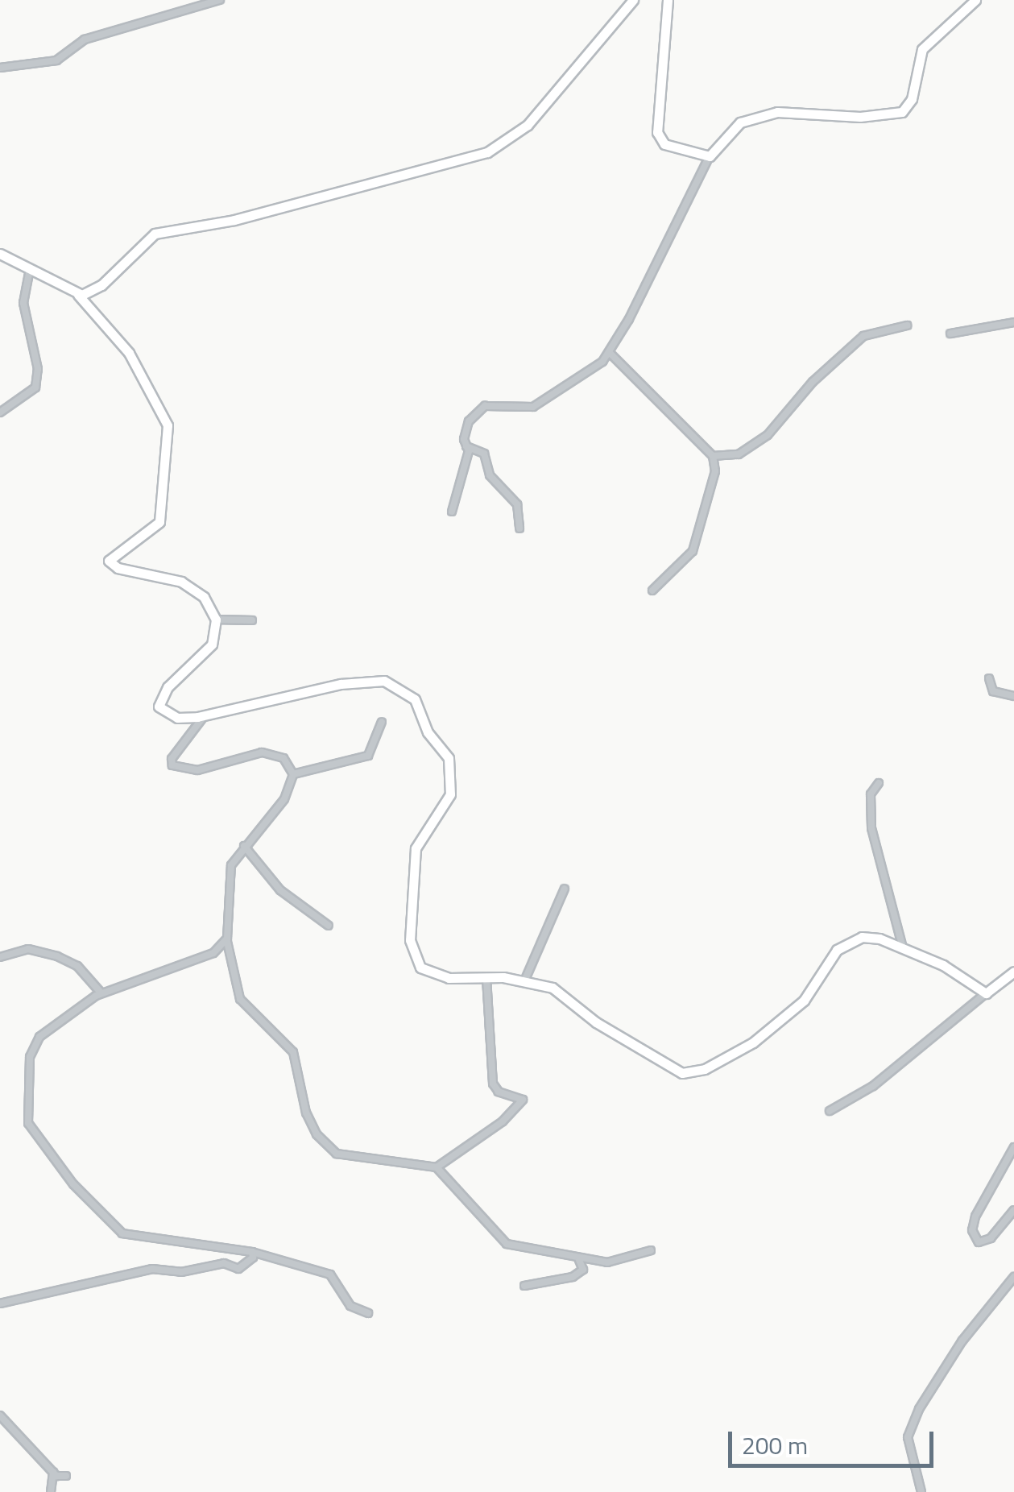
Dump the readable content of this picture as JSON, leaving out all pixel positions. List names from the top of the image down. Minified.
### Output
{"scale_bar":"200 m"}
